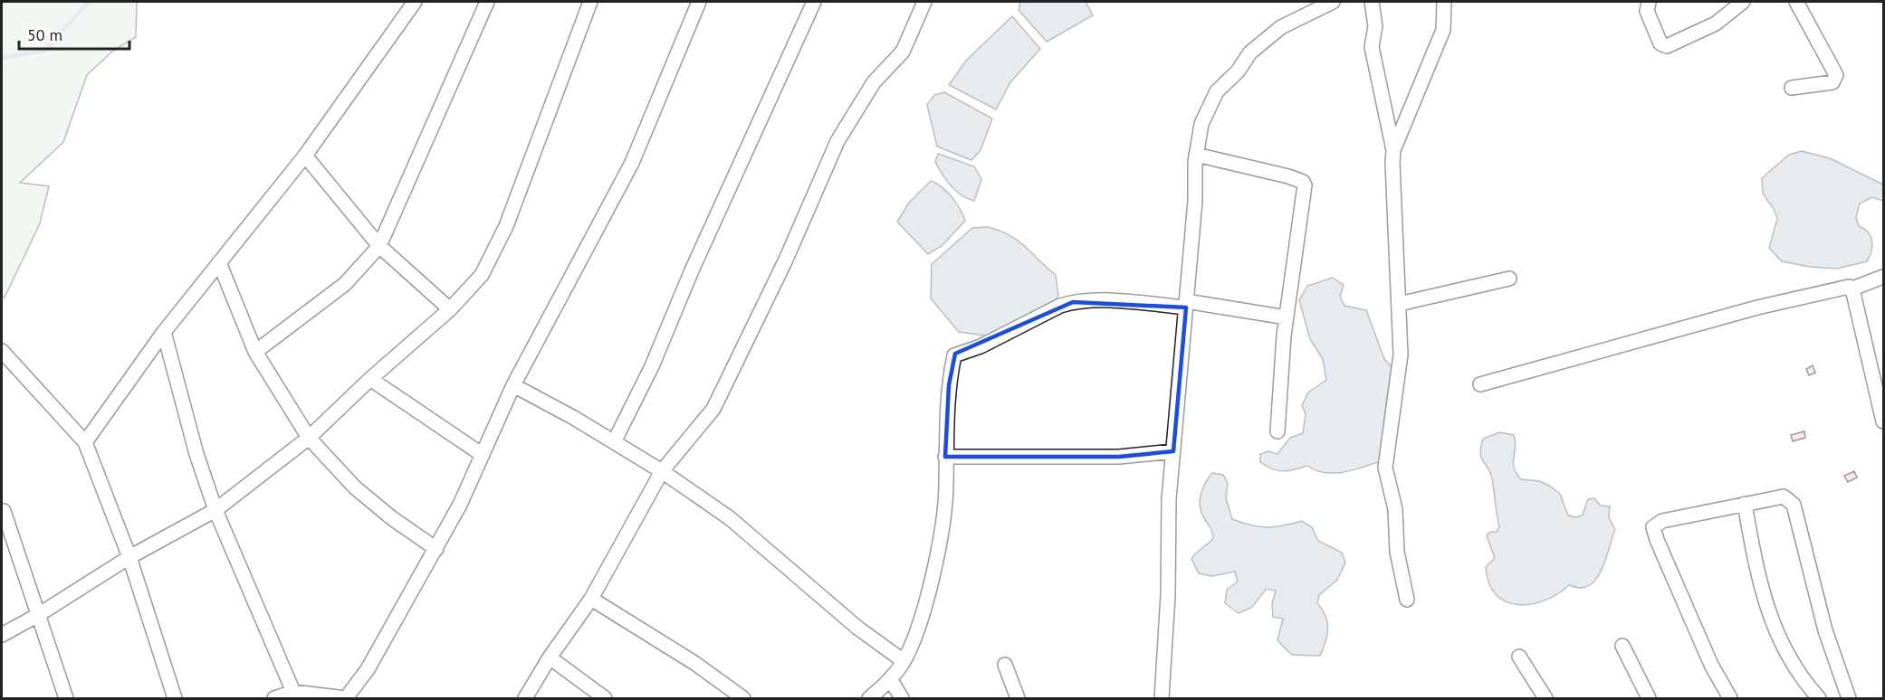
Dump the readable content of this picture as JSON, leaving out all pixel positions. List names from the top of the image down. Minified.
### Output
{"scale_bar":"50 m"}
